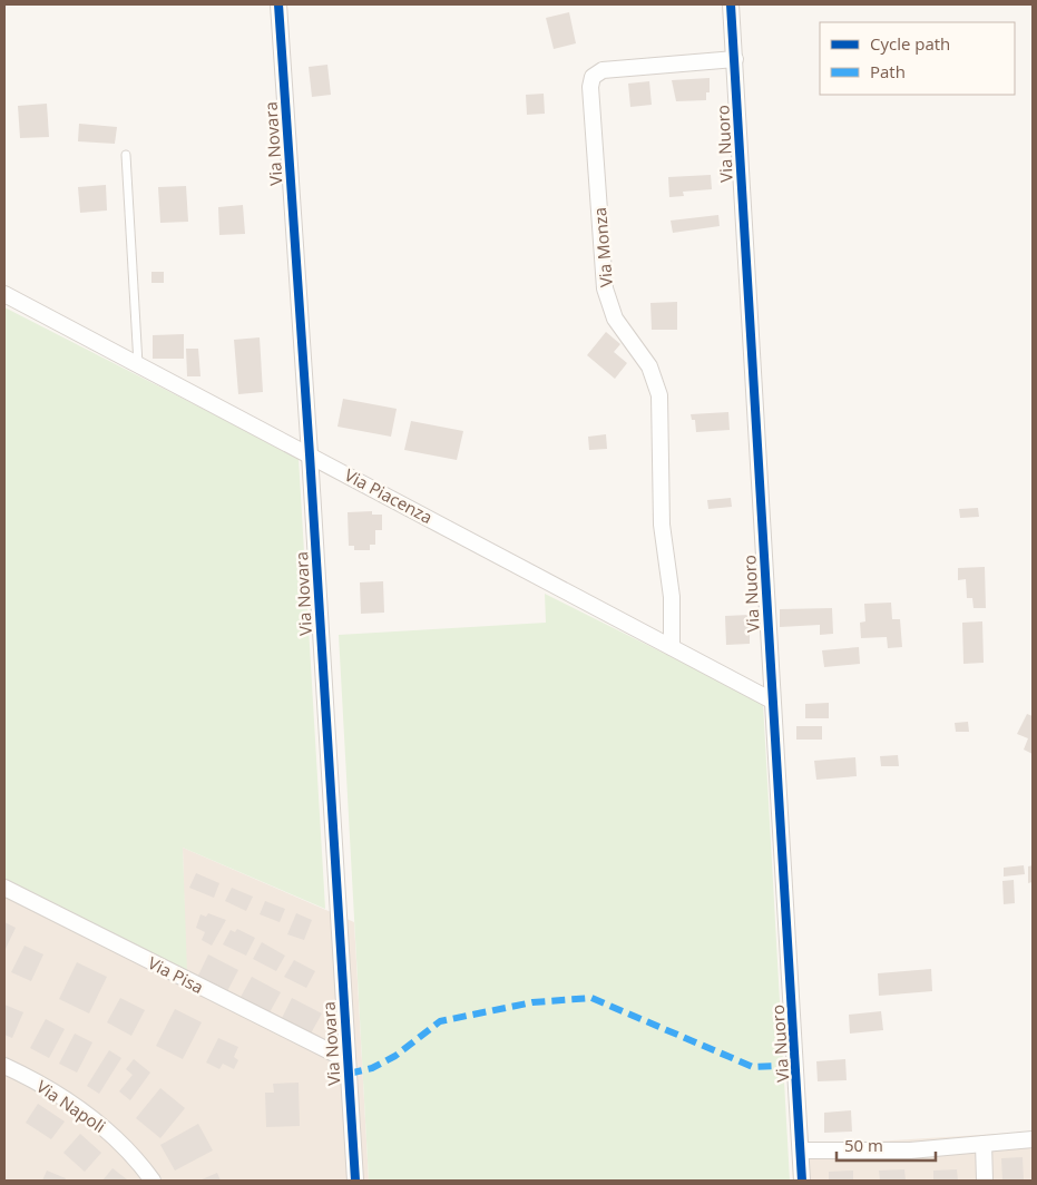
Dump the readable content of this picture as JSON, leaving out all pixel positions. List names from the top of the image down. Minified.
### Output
{"streets":{"street":["Via Novara","Via Nuoro","Via Monza","Via Piacenza","Via Pisa","Via Napoli"]},"crossings":[["Via Novara","Via Piacenza"],["Via Novara","Via Pisa"],["Via Nuoro","Via Monza"],["Via Nuoro","Via Piacenza"],["Via Monza","Via Piacenza"]],"legend":["Cycle path","Path"],"scale_bar":"50 m"}
